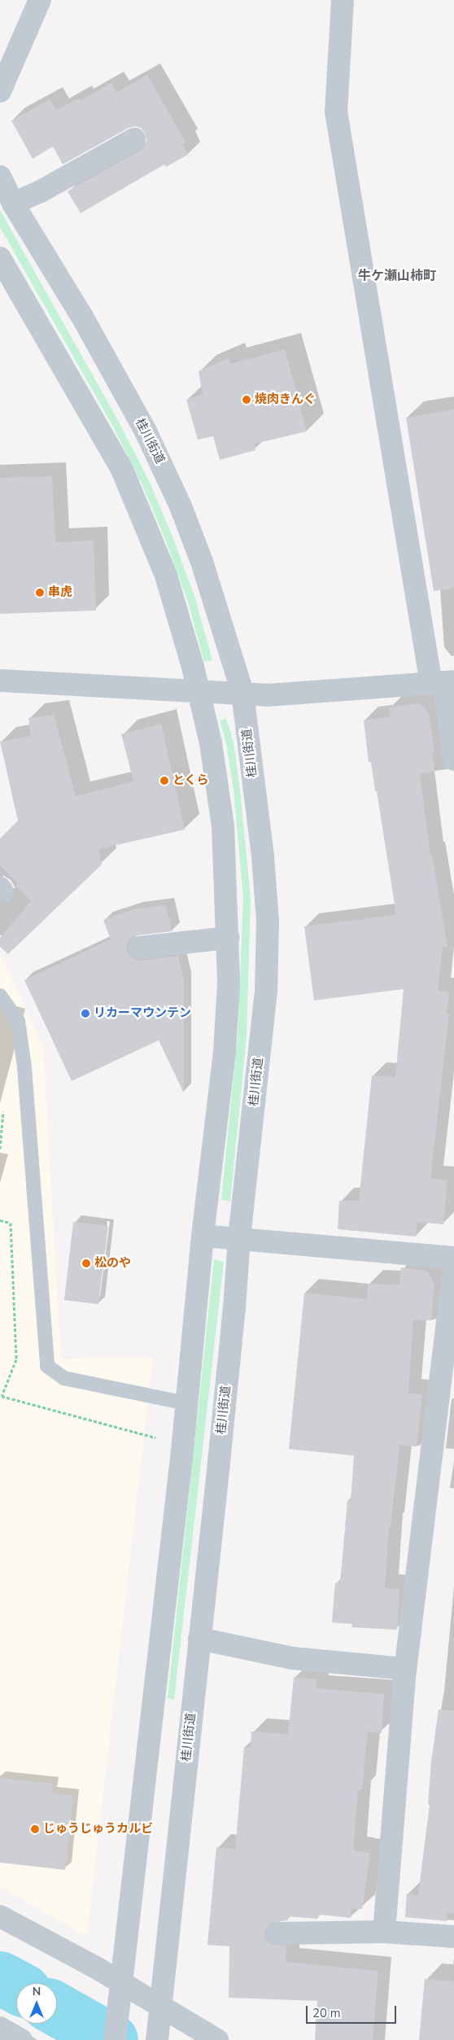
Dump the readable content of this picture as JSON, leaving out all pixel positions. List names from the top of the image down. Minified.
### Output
{"streets":{"street":["桂川街道"]},"districts":["牛ケ瀬山柿町"],"places":["焼肉きんぐ","串虎","とくら","リカーマウンテン","松のや","じゅうじゅうカルビ"],"scale_bar":"20 m","north":"top"}
